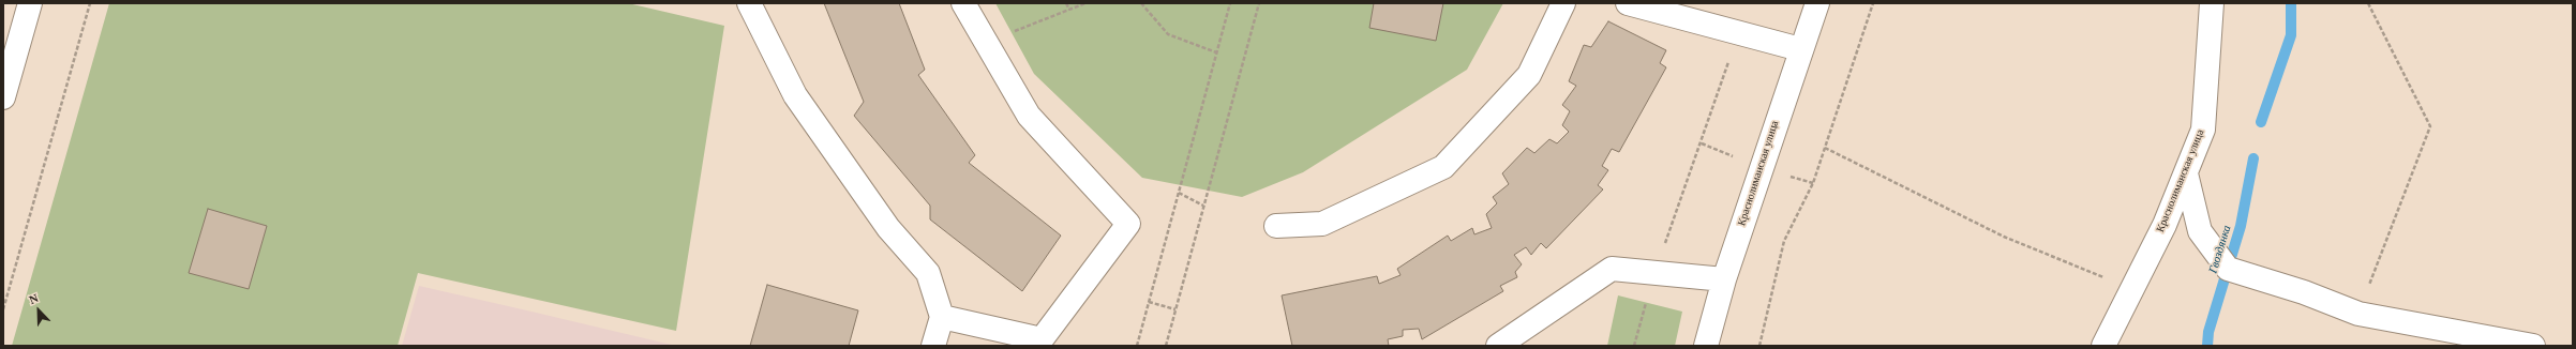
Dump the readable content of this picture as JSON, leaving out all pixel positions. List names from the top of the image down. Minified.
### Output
{"streets":{"street":["Краснолиманская улица"]},"water":["Гвоздянка"],"north":"top left"}
